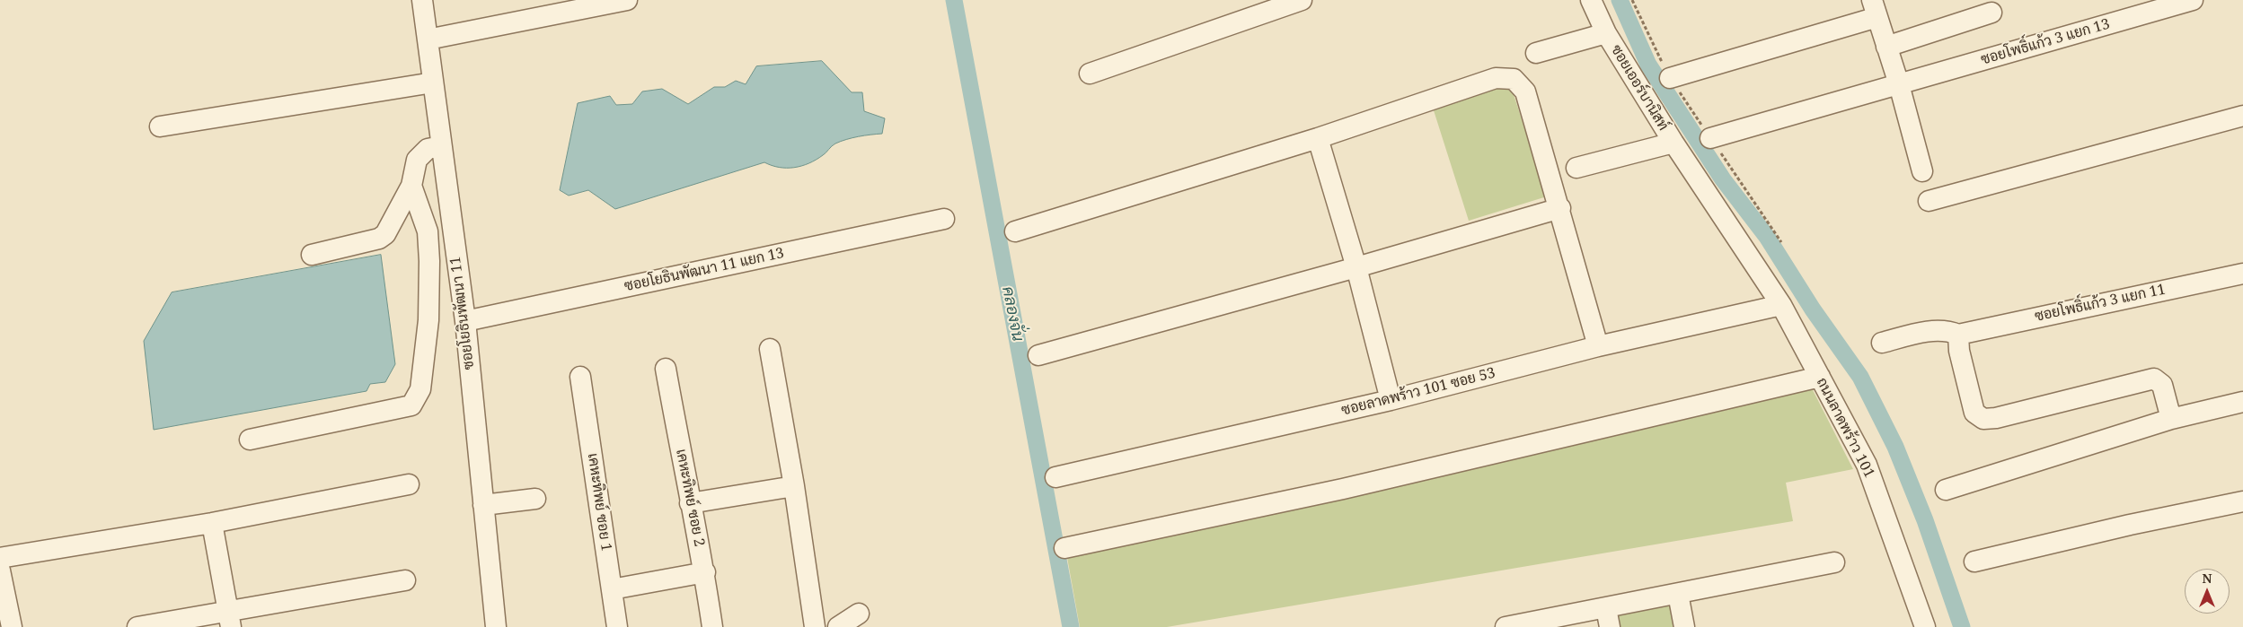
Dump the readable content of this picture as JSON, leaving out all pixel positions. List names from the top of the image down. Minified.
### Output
{"streets":{"street":["ซอยโพธิ์แก้ว 3 แยก 13","ซอยเออร์บานิสท์","ซอยโยธินพัฒนา 11 แยก 13","ซอยโพธิ์แก้ว 3 แยก 11","ซอยโยธินพัฒนา 11","ซอยลาดพร้าว 101 ซอย 53","ถนนลาดพร้าว 101","เคหะทิพย์ ซอย 2","เคหะทิพย์ ซอย 1"]},"crossings":[["ซอยเออร์บานิสท์","ถนนลาดพร้าว 101"],["ซอยโยธินพัฒนา 11 แยก 13","ซอยโยธินพัฒนา 11"],["ซอยลาดพร้าว 101 ซอย 53","ถนนลาดพร้าว 101"]],"water":["คลองจั่น"],"north":"top"}
